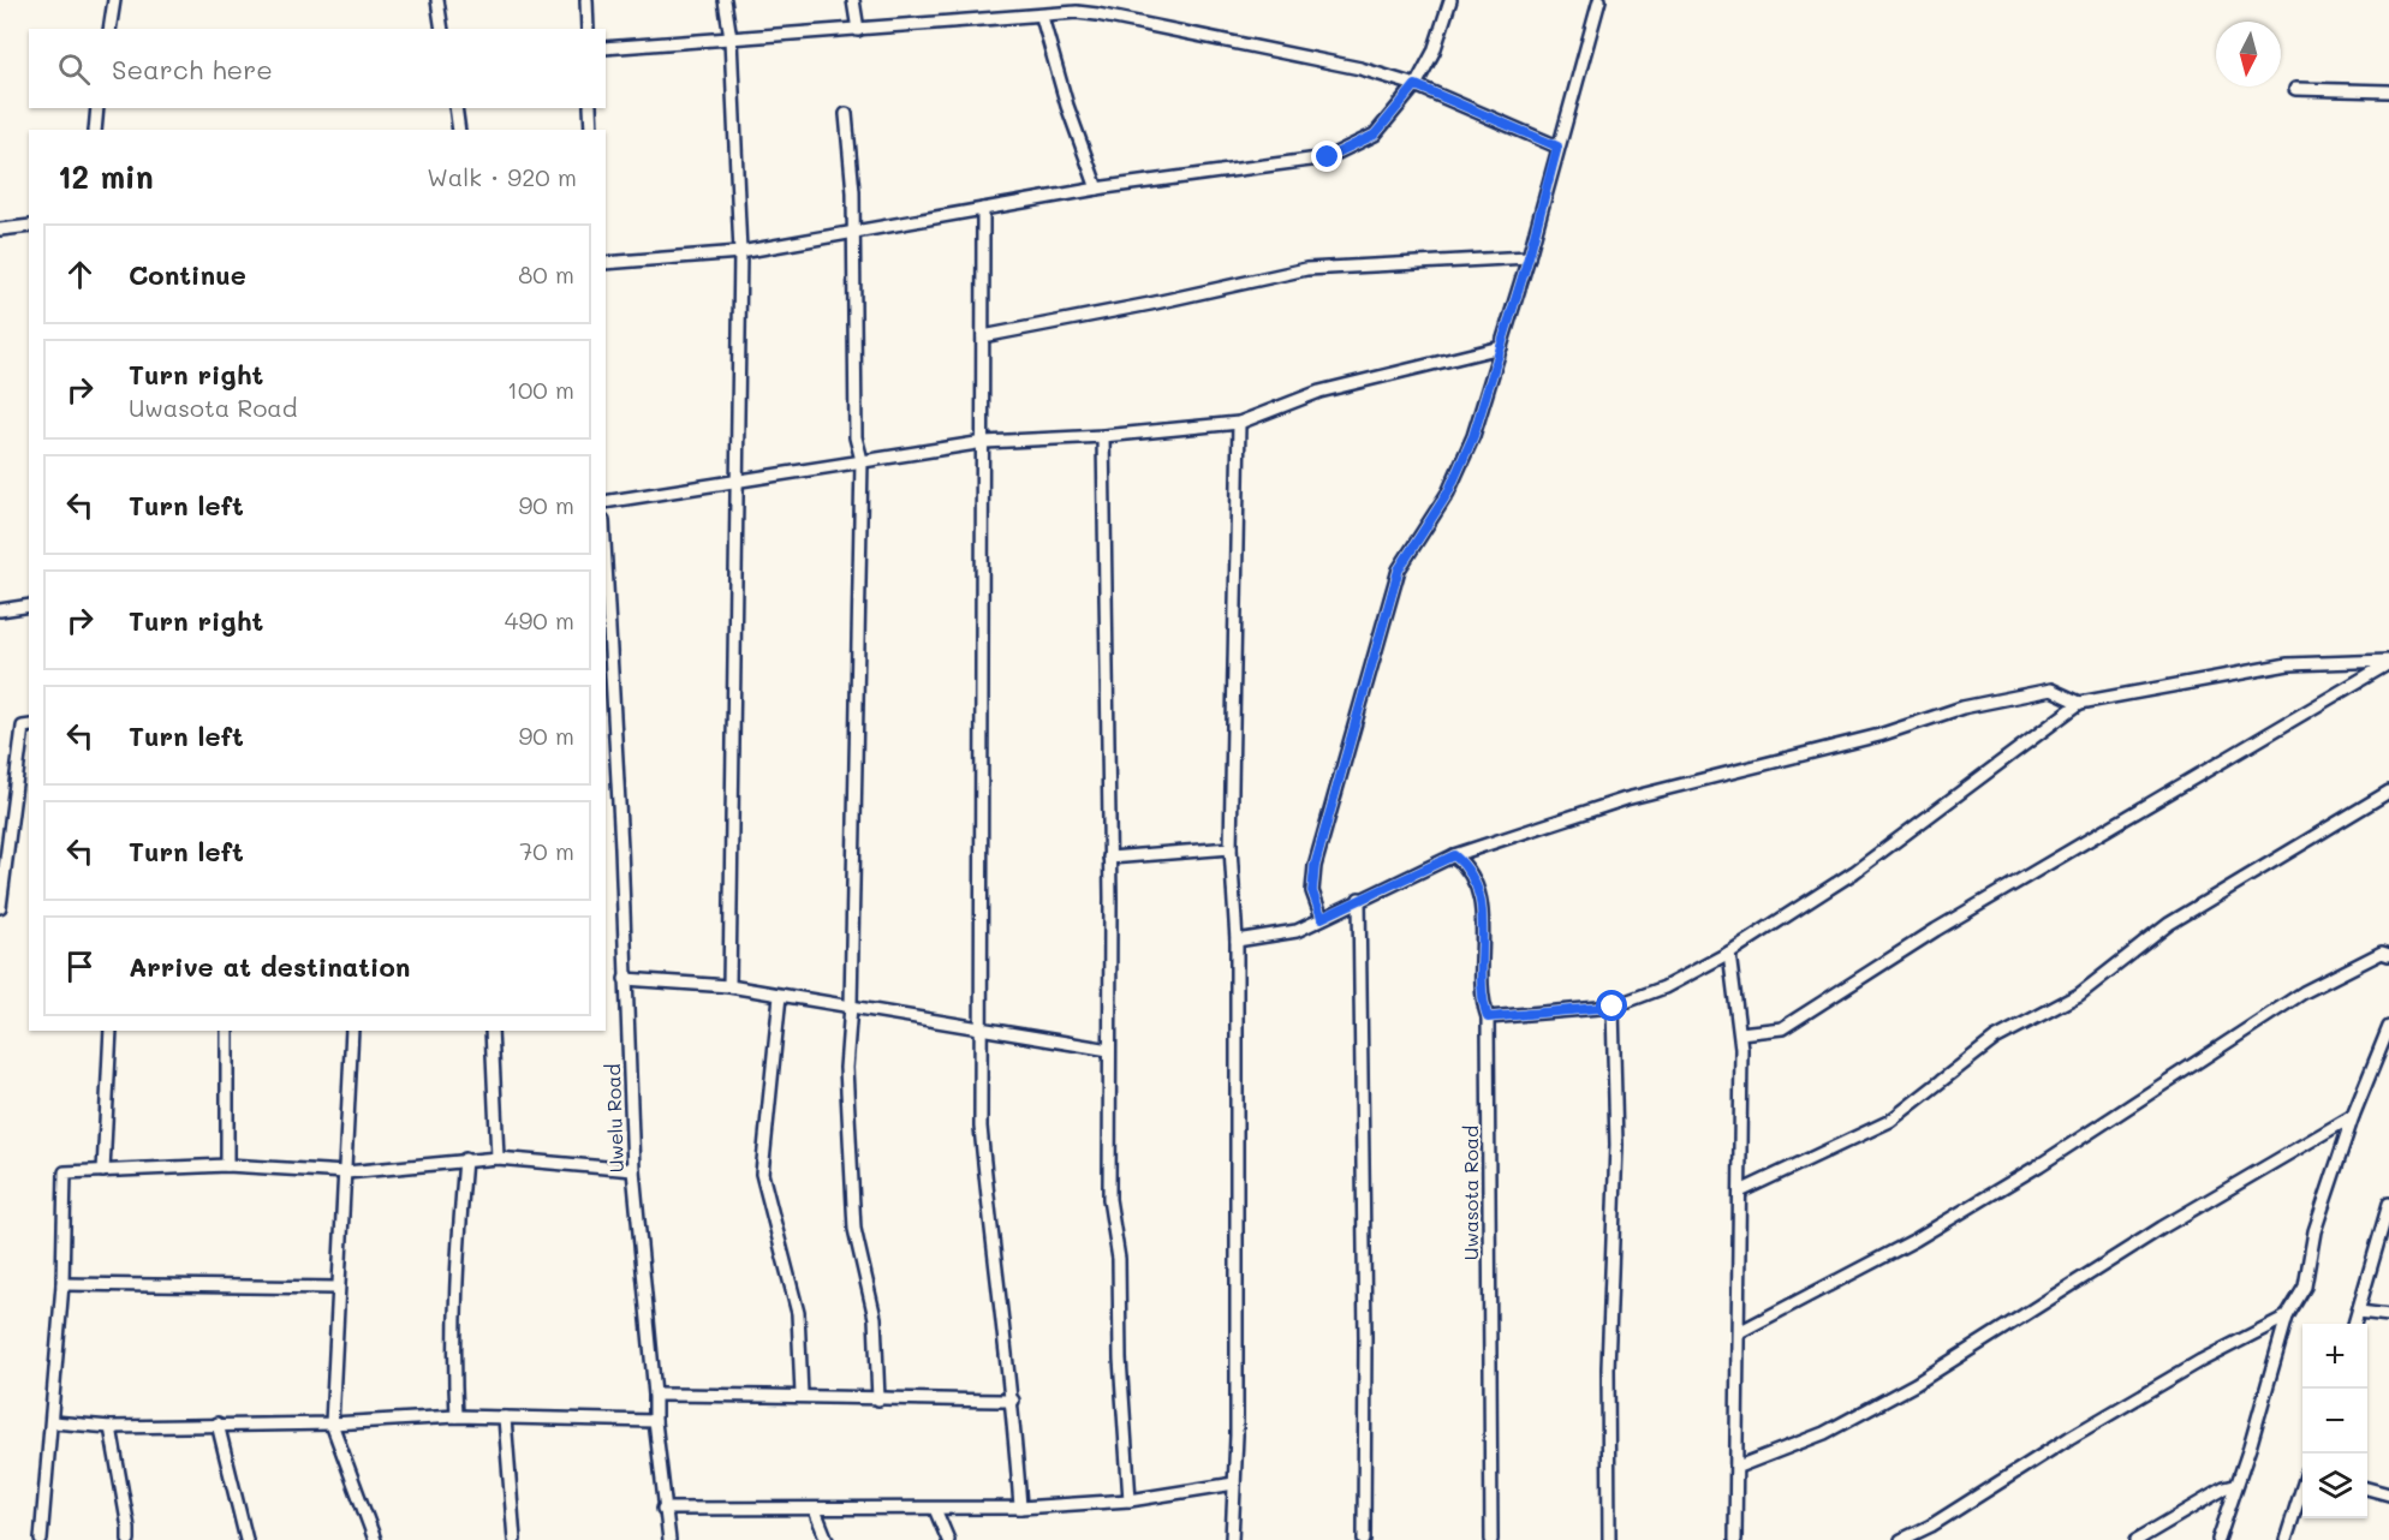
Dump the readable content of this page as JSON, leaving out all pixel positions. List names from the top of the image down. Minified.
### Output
{"streets":{"street":["Uwelu Road","Uwasota Road"]},"north":"bottom","page":{"search":"Search here","heading":["12 min","Walk · 920 m"],"list":[["Continue","80 m"],["Turn right","Uwasota Road","100 m"],["Turn left","90 m"],["Turn right","490 m"],["Turn left","90 m"],["Turn left","70 m"],"Arrive at destination"],"map_buttons":["+","−"]}}
